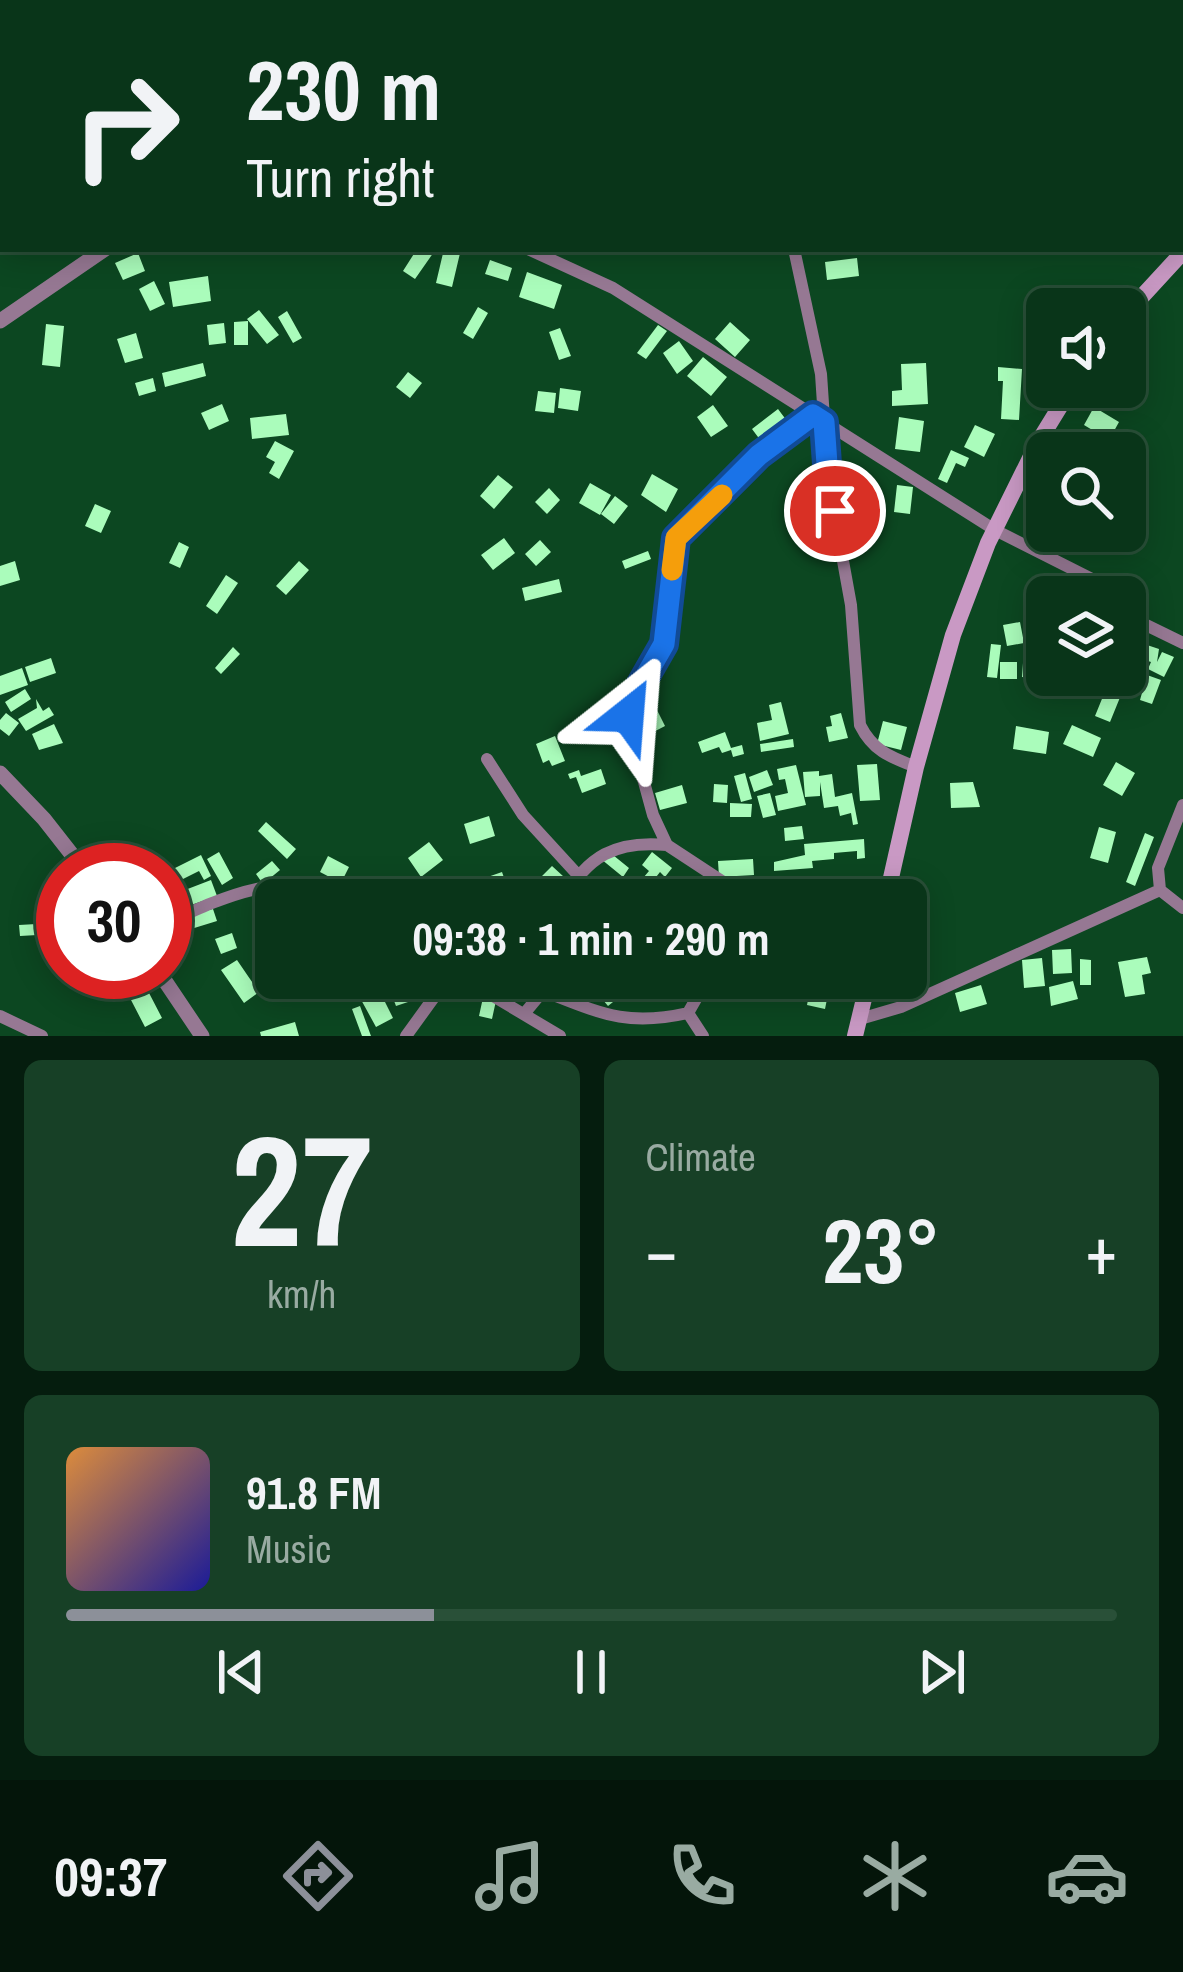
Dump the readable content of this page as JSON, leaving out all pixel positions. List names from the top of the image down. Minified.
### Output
{"page":{"turn":["230 m","Turn right"],"limit":"30","trip":"09:38 · 1 min · 290 m","tile":[["27","km/h"],"Climate"],"heat":["−","23°","+"],"song":["91.8 FM","Music"],"tabs":"09:37"}}
